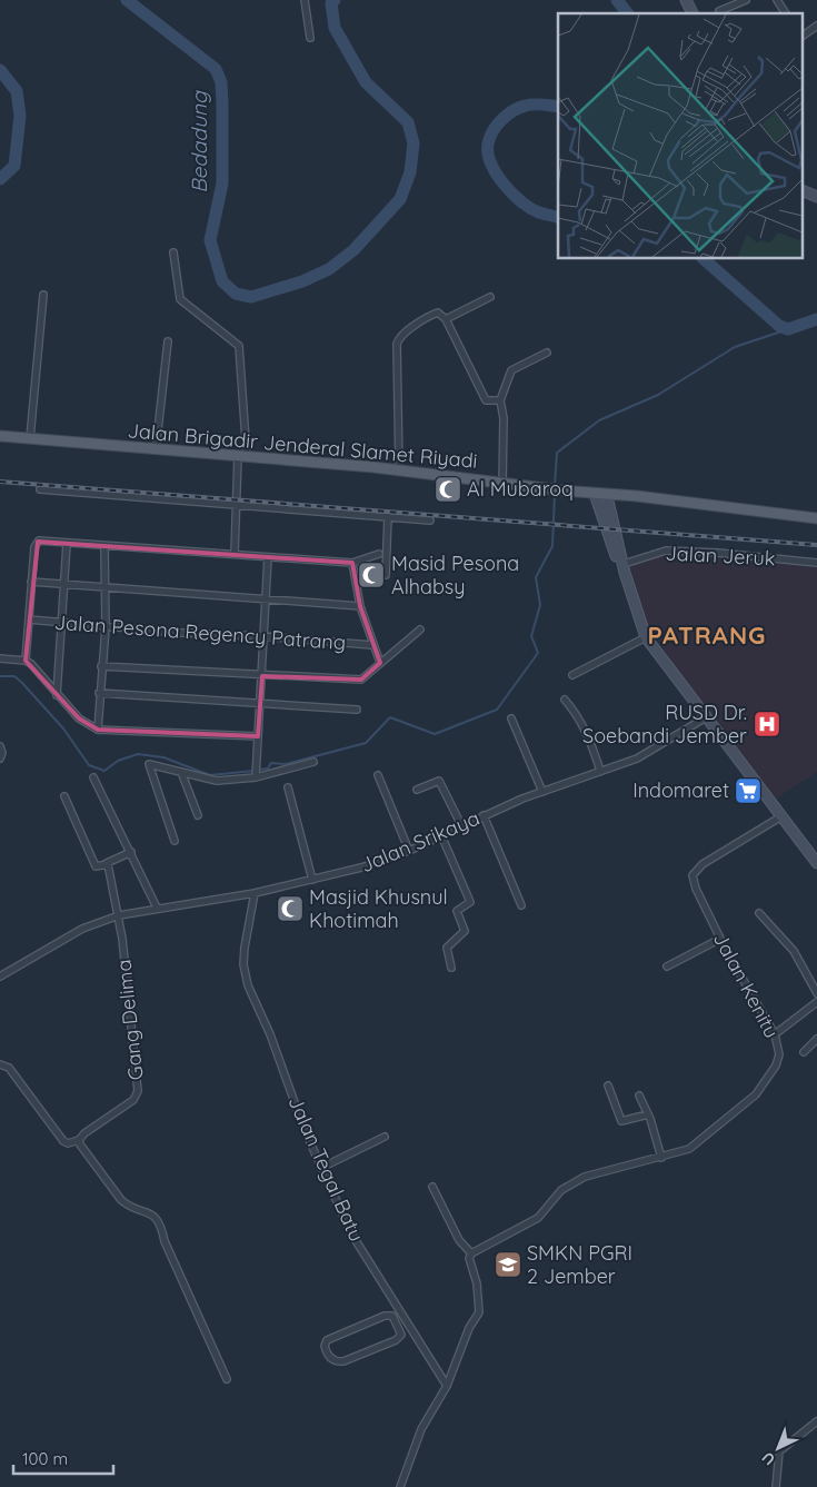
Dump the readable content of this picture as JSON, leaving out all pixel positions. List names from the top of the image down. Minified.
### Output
{"streets":{"main road":["Jalan Brigadir Jenderal Slamet Riyadi"],"street":["Jalan Jeruk","Jalan Pesona Regency Patrang","Jalan Srikaya","Jalan Kenitu","Gang Delima","Jalan Tegal Batu"]},"crossings":[["Jalan Srikaya","Gang Delima"],["Jalan Srikaya","Jalan Tegal Batu"]],"districts":["PATRANG"],"water":["Bedadung"],"places":{"mosque":["Al Mubaroq","Masid Pesona Alhabsy","Masjid Khusnul Khotimah"],"hospital":["RUSD Dr. Soebandi Jember"],"supermarket":["Indomaret"],"school or university":["SMKN PGRI 2 Jember"]},"scale_bar":"100 m","north":"bottom left"}
